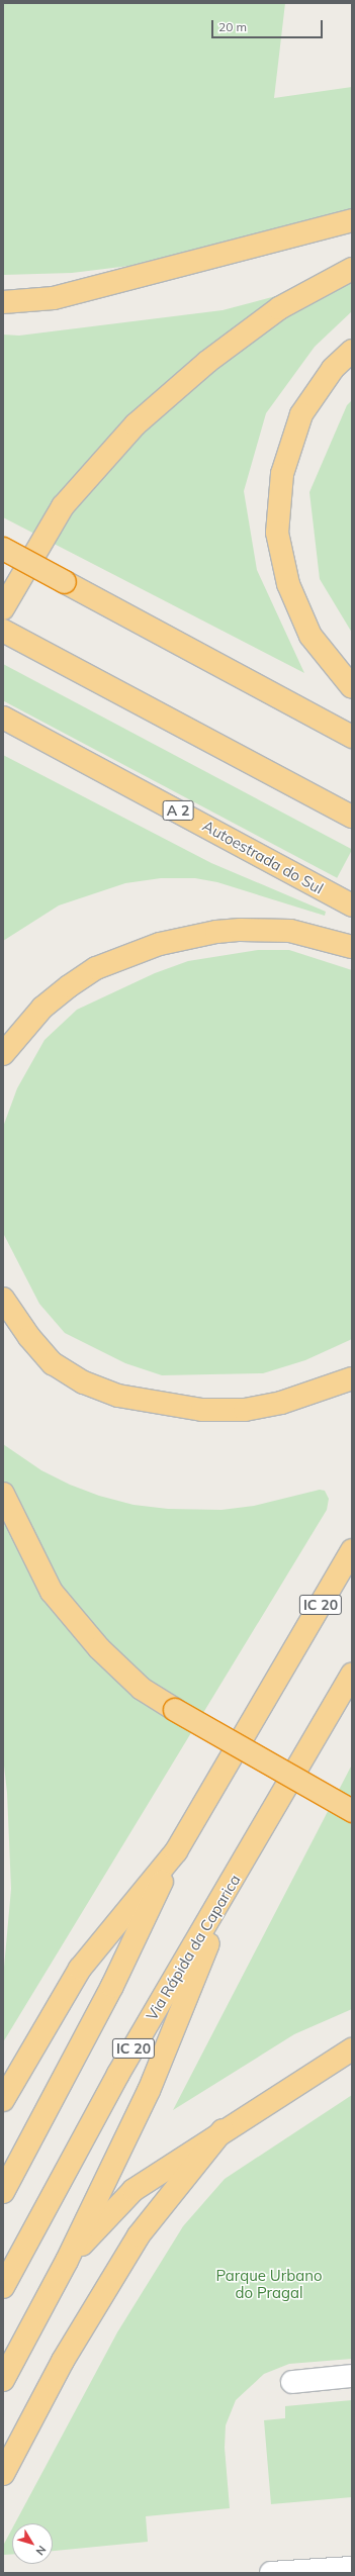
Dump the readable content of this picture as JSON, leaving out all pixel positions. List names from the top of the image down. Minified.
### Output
{"streets":{"highway":["A 2","Autoestrada do Sul","IC 20","Via Rápida da Caparica"]},"parks":["Parque Urbano do Pragal"],"scale_bar":"20 m","north":"bottom right"}
